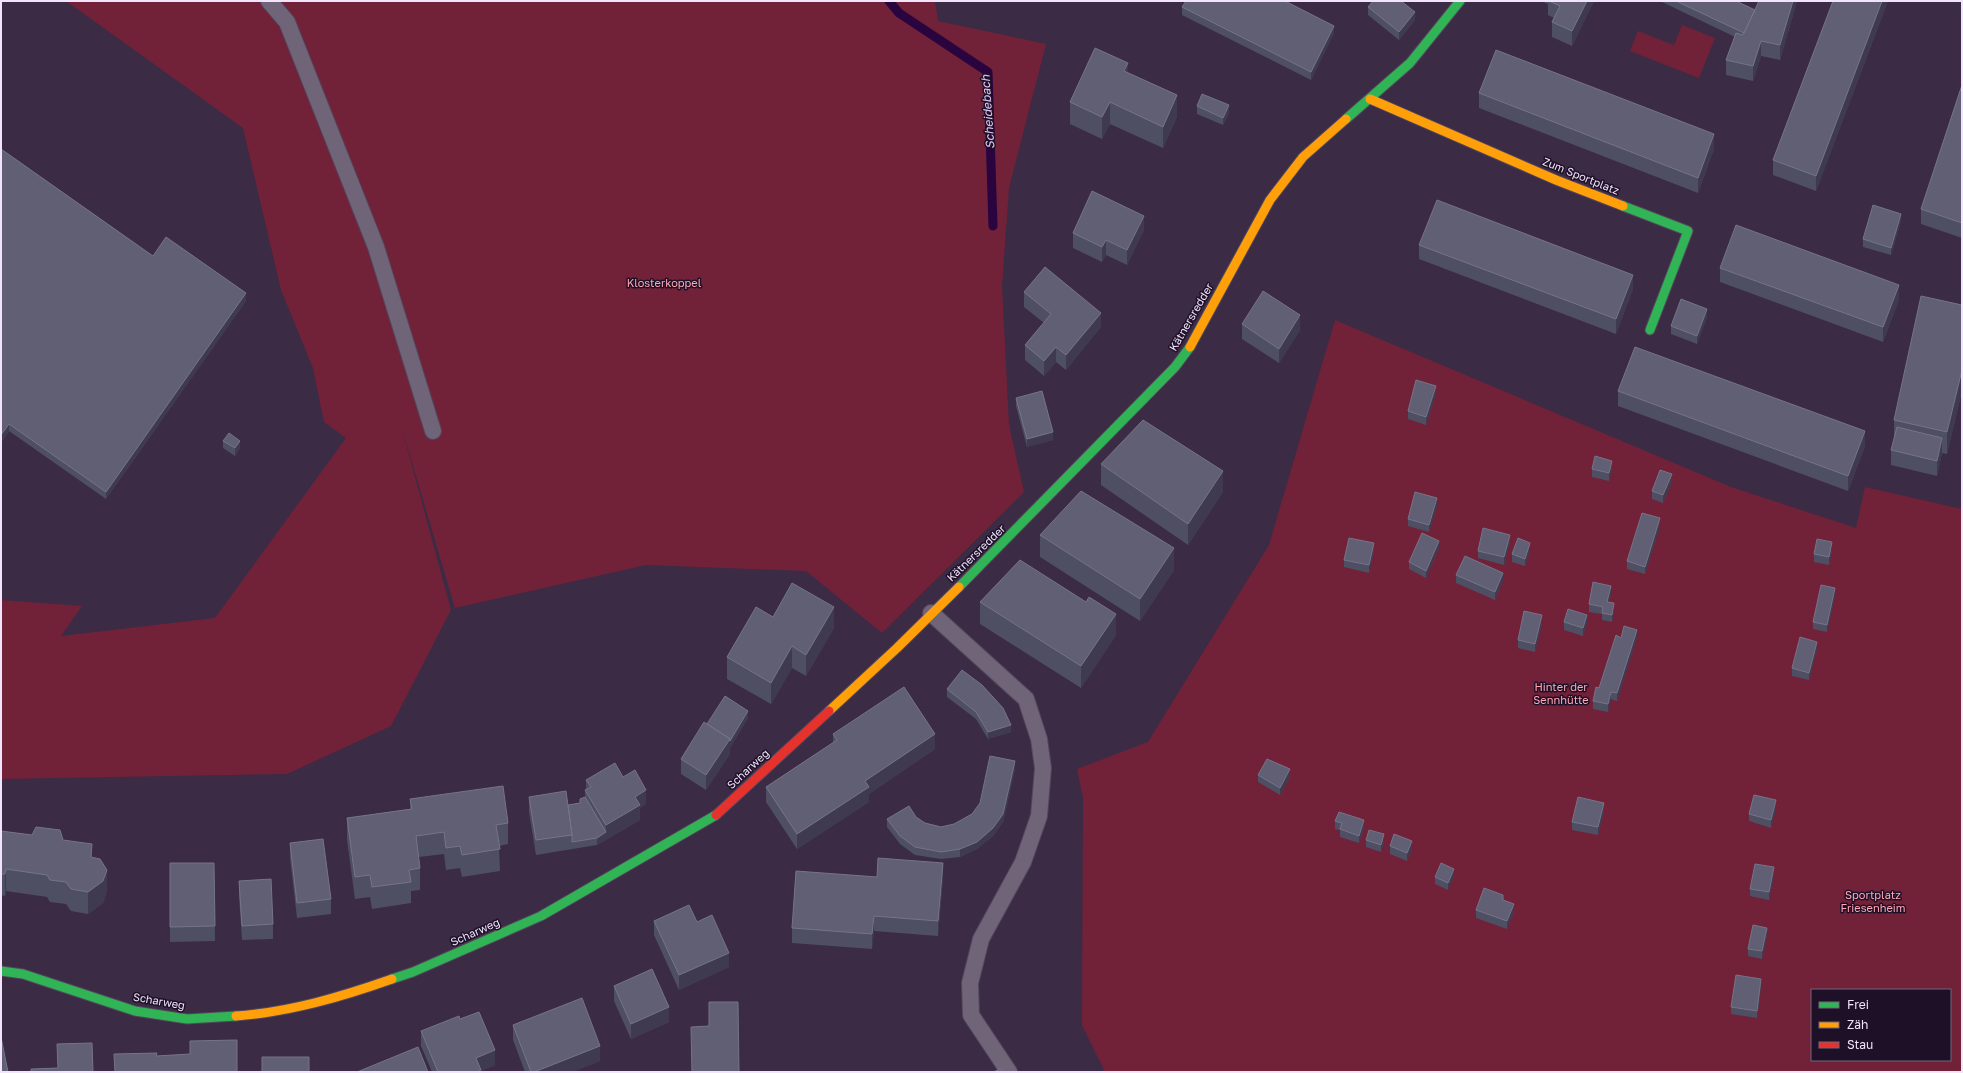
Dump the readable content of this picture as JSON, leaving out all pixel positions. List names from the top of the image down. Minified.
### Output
{"streets":{"street":["Zum Sportplatz","Kätnersredder","Scharweg"]},"crossings":[["Zum Sportplatz","Kätnersredder"],["Kätnersredder","Scharweg"]],"water":["Scheidebach"],"parks":["Klosterkoppel","Hinter der Sennhütte","Sportplatz Friesenheim"],"legend":["Frei","Zäh","Stau"]}
